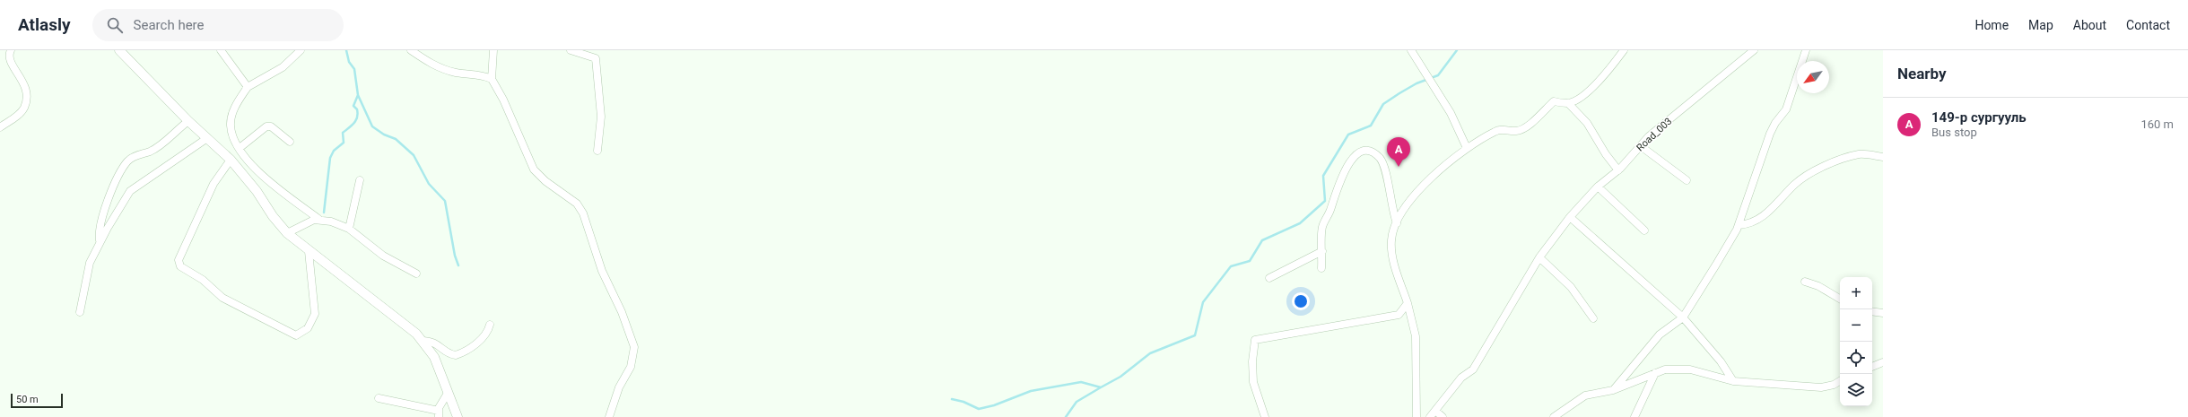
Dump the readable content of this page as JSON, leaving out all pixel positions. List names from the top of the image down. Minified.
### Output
{"streets":{"street":["Road_003"]},"scale_bar":"50 m","north":"bottom left","page":{"header":"Atlasly","search":"Search here","nav":["Home","Map","About","Contact"],"heading":"Nearby","list":[{"mark":"A","name":"149-р сургууль","note":"Bus stop","value":"160 m"}],"pins":"A","map_buttons":["+","−"],"scale":"50 m"}}
